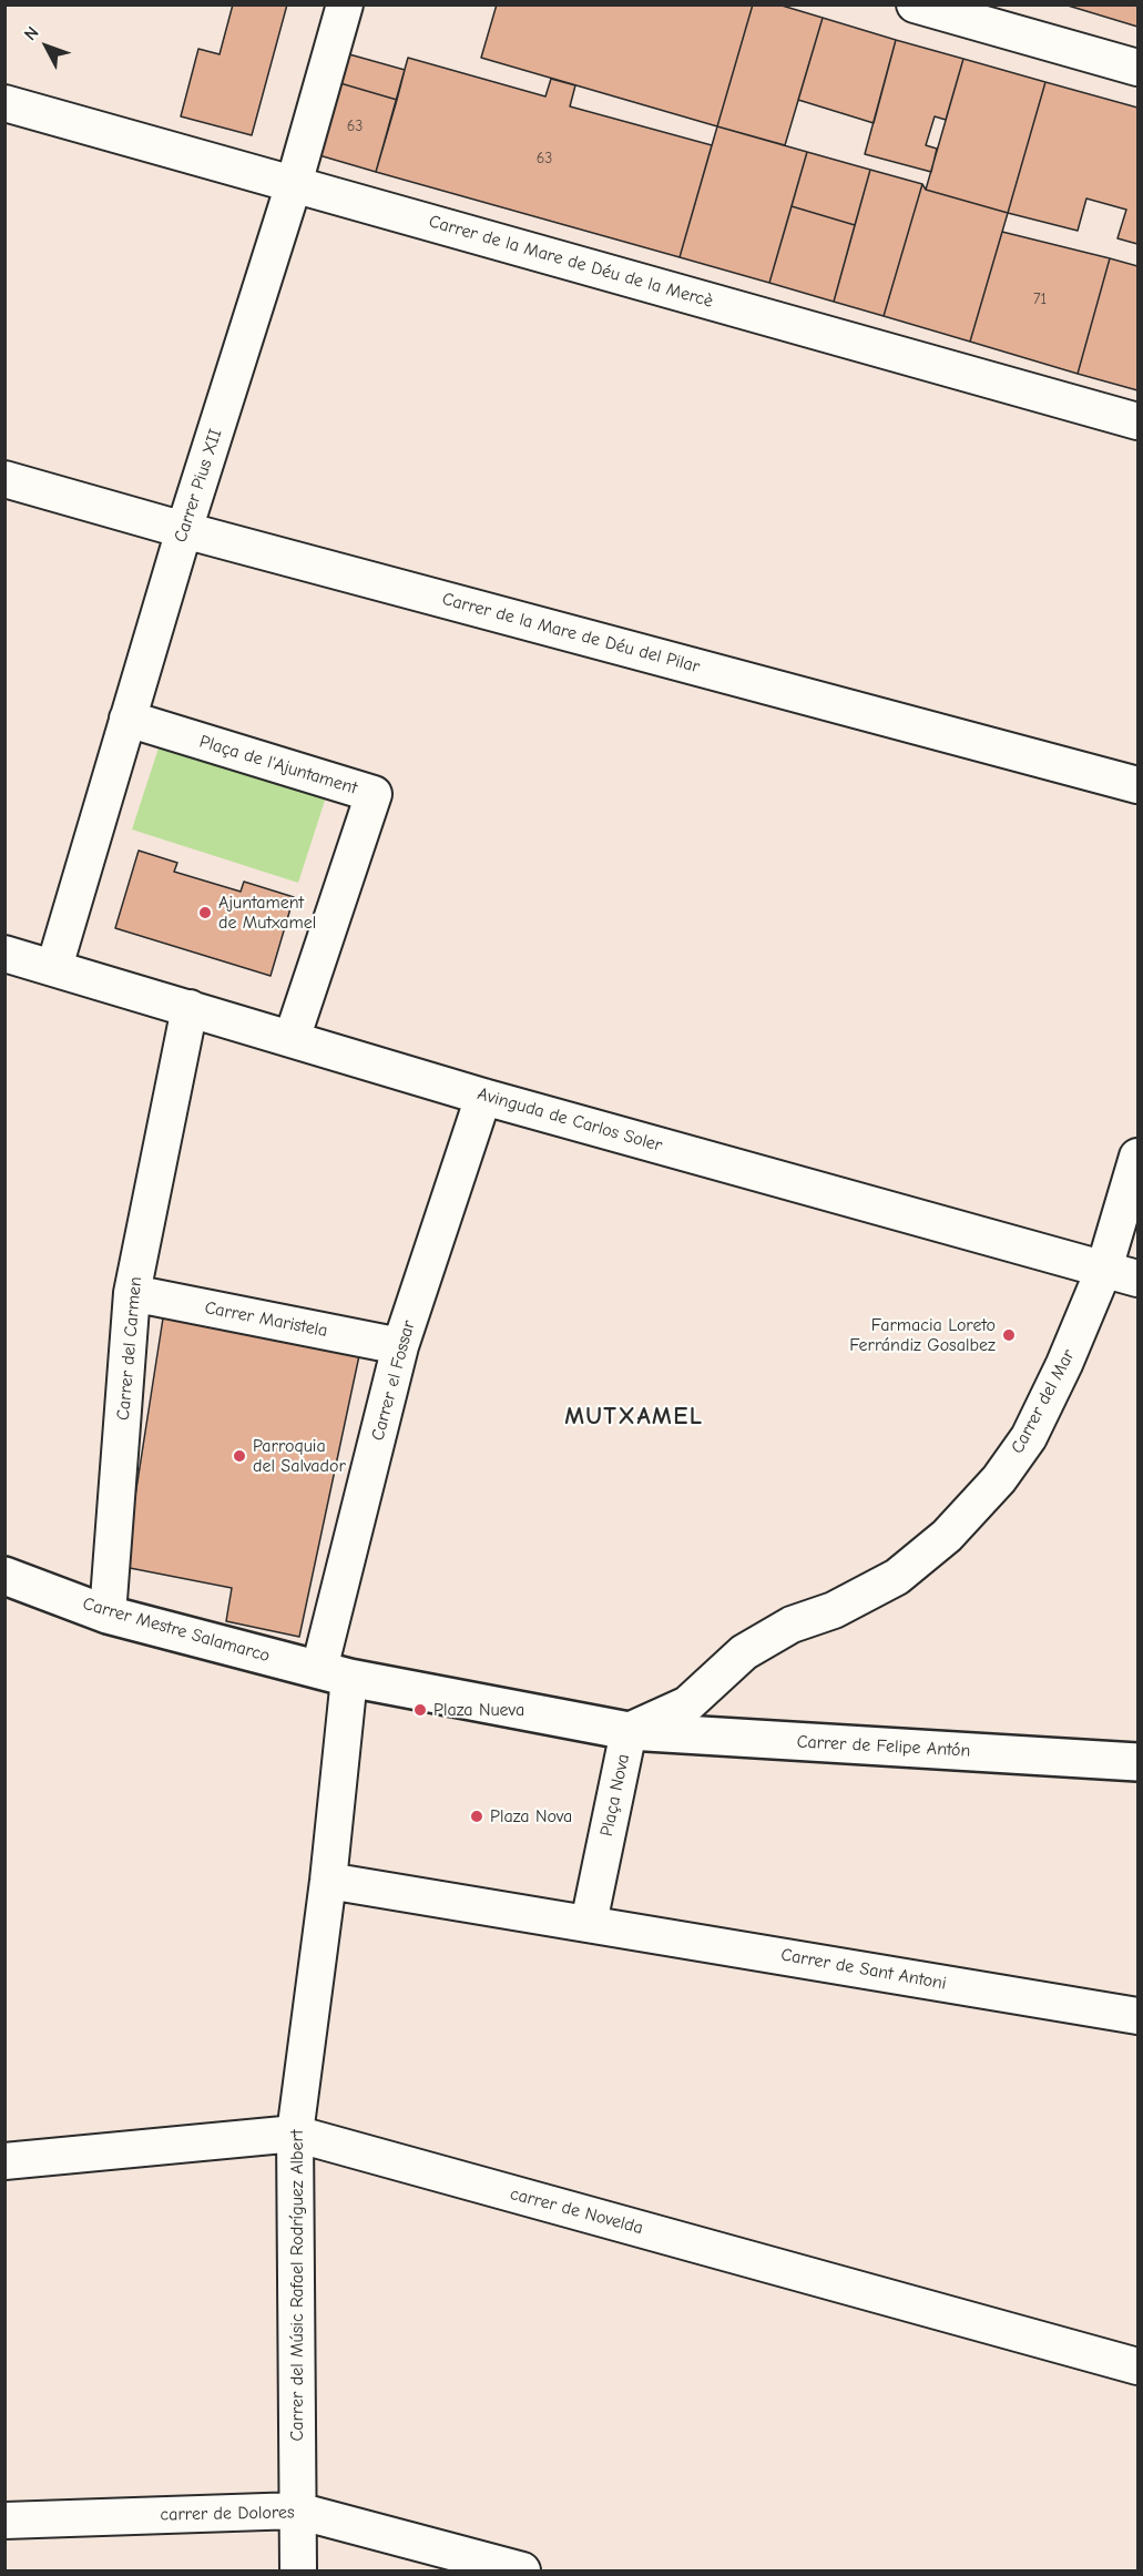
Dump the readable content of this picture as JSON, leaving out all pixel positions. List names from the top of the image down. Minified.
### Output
{"streets":{"street":["Carrer de la Mare de Déu de la Mercè","Carrer Pius XII","Carrer de la Mare de Déu del Pilar","Plaça de l'Ajuntament","Avinguda de Carlos Soler","Carrer Maristela","Carrer del Carmen","Carrer el Fossar","Carrer del Mar","Carrer Mestre Salamarco","Carrer de Felipe Antón","Plaça Nova","Carrer de Sant Antoni","carrer de Novelda","Carrer del Músic Rafael Rodríguez Albert","carrer de Dolores"]},"crossings":[["Carrer de la Mare de Déu de la Mercè","Carrer Pius XII"],["Carrer Pius XII","Carrer de la Mare de Déu del Pilar"],["Carrer Pius XII","Plaça de l'Ajuntament"],["Carrer Pius XII","Avinguda de Carlos Soler"],["Plaça de l'Ajuntament","Avinguda de Carlos Soler"],["Avinguda de Carlos Soler","Carrer del Carmen"],["Avinguda de Carlos Soler","Carrer el Fossar"],["Avinguda de Carlos Soler","Carrer del Mar"],["Carrer Maristela","Carrer del Carmen"],["Carrer Maristela","Carrer el Fossar"],["Carrer del Carmen","Carrer Mestre Salamarco"],["Carrer el Fossar","Carrer Mestre Salamarco"],["Carrer el Fossar","Plaça Nova"],["Carrer del Mar","Carrer de Felipe Antón"],["Carrer del Mar","Plaça Nova"],["Carrer Mestre Salamarco","Plaça Nova"],["Carrer de Felipe Antón","Plaça Nova"],["Plaça Nova","Carrer de Sant Antoni"],["carrer de Novelda","Carrer del Músic Rafael Rodríguez Albert"],["Carrer del Músic Rafael Rodríguez Albert","carrer de Dolores"]],"districts":["MUTXAMEL"],"places":["Ajuntament de Mutxamel","Farmacia Loreto Ferrándiz Gosalbez","Parroquia del Salvador","Plaza Nueva","Plaza Nova"],"house_numbers":["63","63","71"],"north":"top left"}
